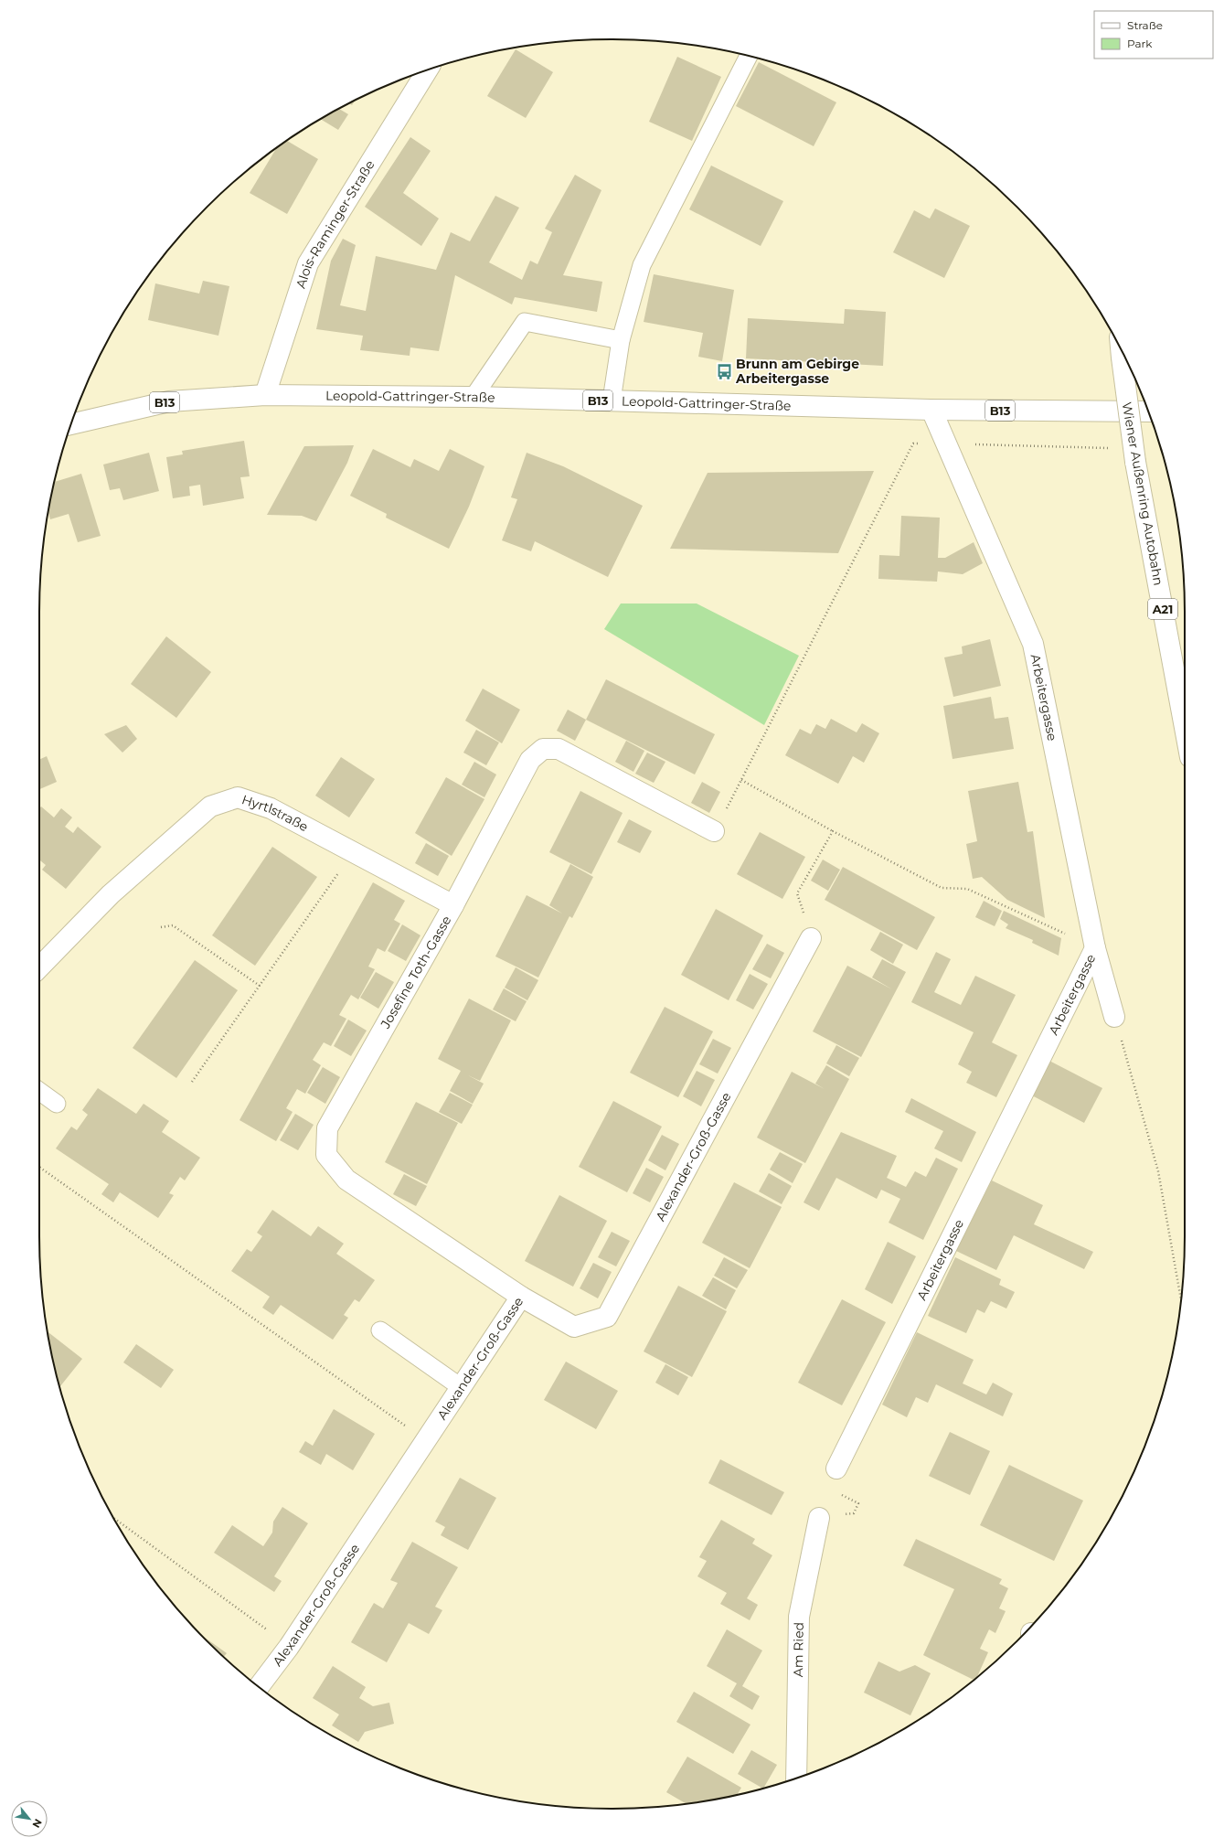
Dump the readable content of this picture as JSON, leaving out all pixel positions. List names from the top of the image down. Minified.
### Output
{"streets":{"main road":["Alois-Raminger-Straße","Leopold-Gattringer-Straße","B13","Wiener Außenring Autobahn","A21","Arbeitergasse","Hyrtlstraße","Josefine Toth-Gasse","Alexander-Groß-Gasse","Am Ried"]},"crossings":[["Alois-Raminger-Straße","Leopold-Gattringer-Straße"],["Leopold-Gattringer-Straße","Arbeitergasse"],["Hyrtlstraße","Josefine Toth-Gasse"],["Josefine Toth-Gasse","Alexander-Groß-Gasse"]],"places":{"bus stop":["Brunn am Gebirge Arbeitergasse"]},"legend":["Straße","Park"],"north":"bottom right"}
